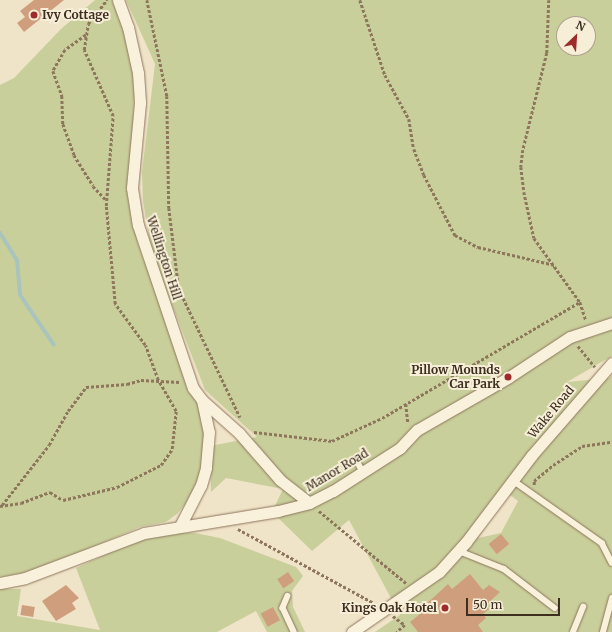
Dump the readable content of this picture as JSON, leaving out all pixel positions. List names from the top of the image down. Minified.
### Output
{"streets":{"street":["Wellington Hill","Wake Road","Manor Road"]},"crossings":[["Wellington Hill","Manor Road"]],"places":["Ivy Cottage","Pillow Mounds Car Park","Kings Oak Hotel"],"scale_bar":"50 m","north":"top right"}
